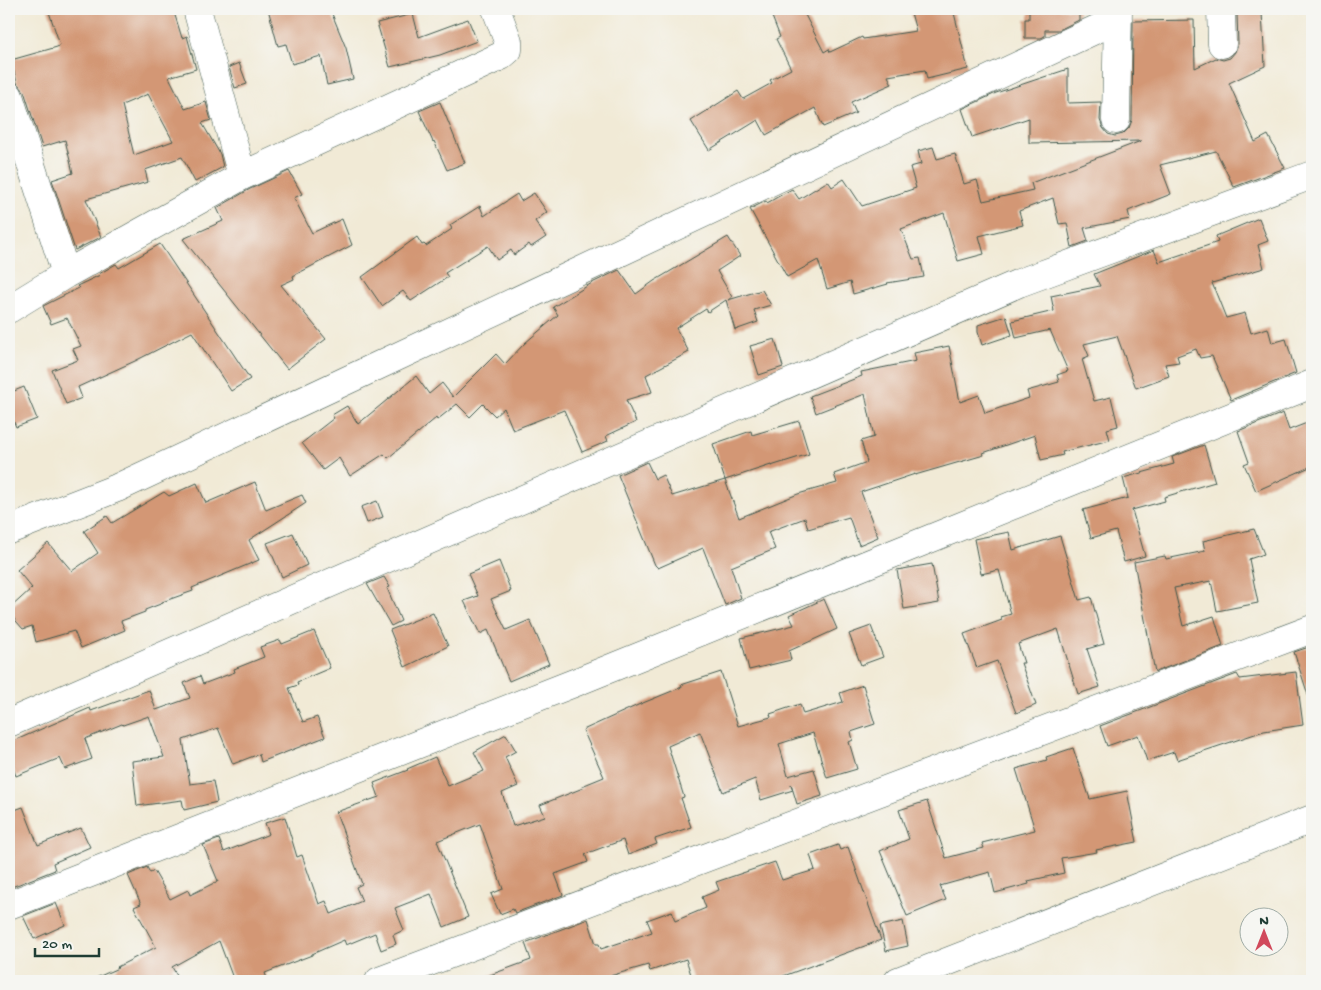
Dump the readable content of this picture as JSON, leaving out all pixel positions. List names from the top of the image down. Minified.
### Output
{"scale_bar":"20 m","north":"top"}
